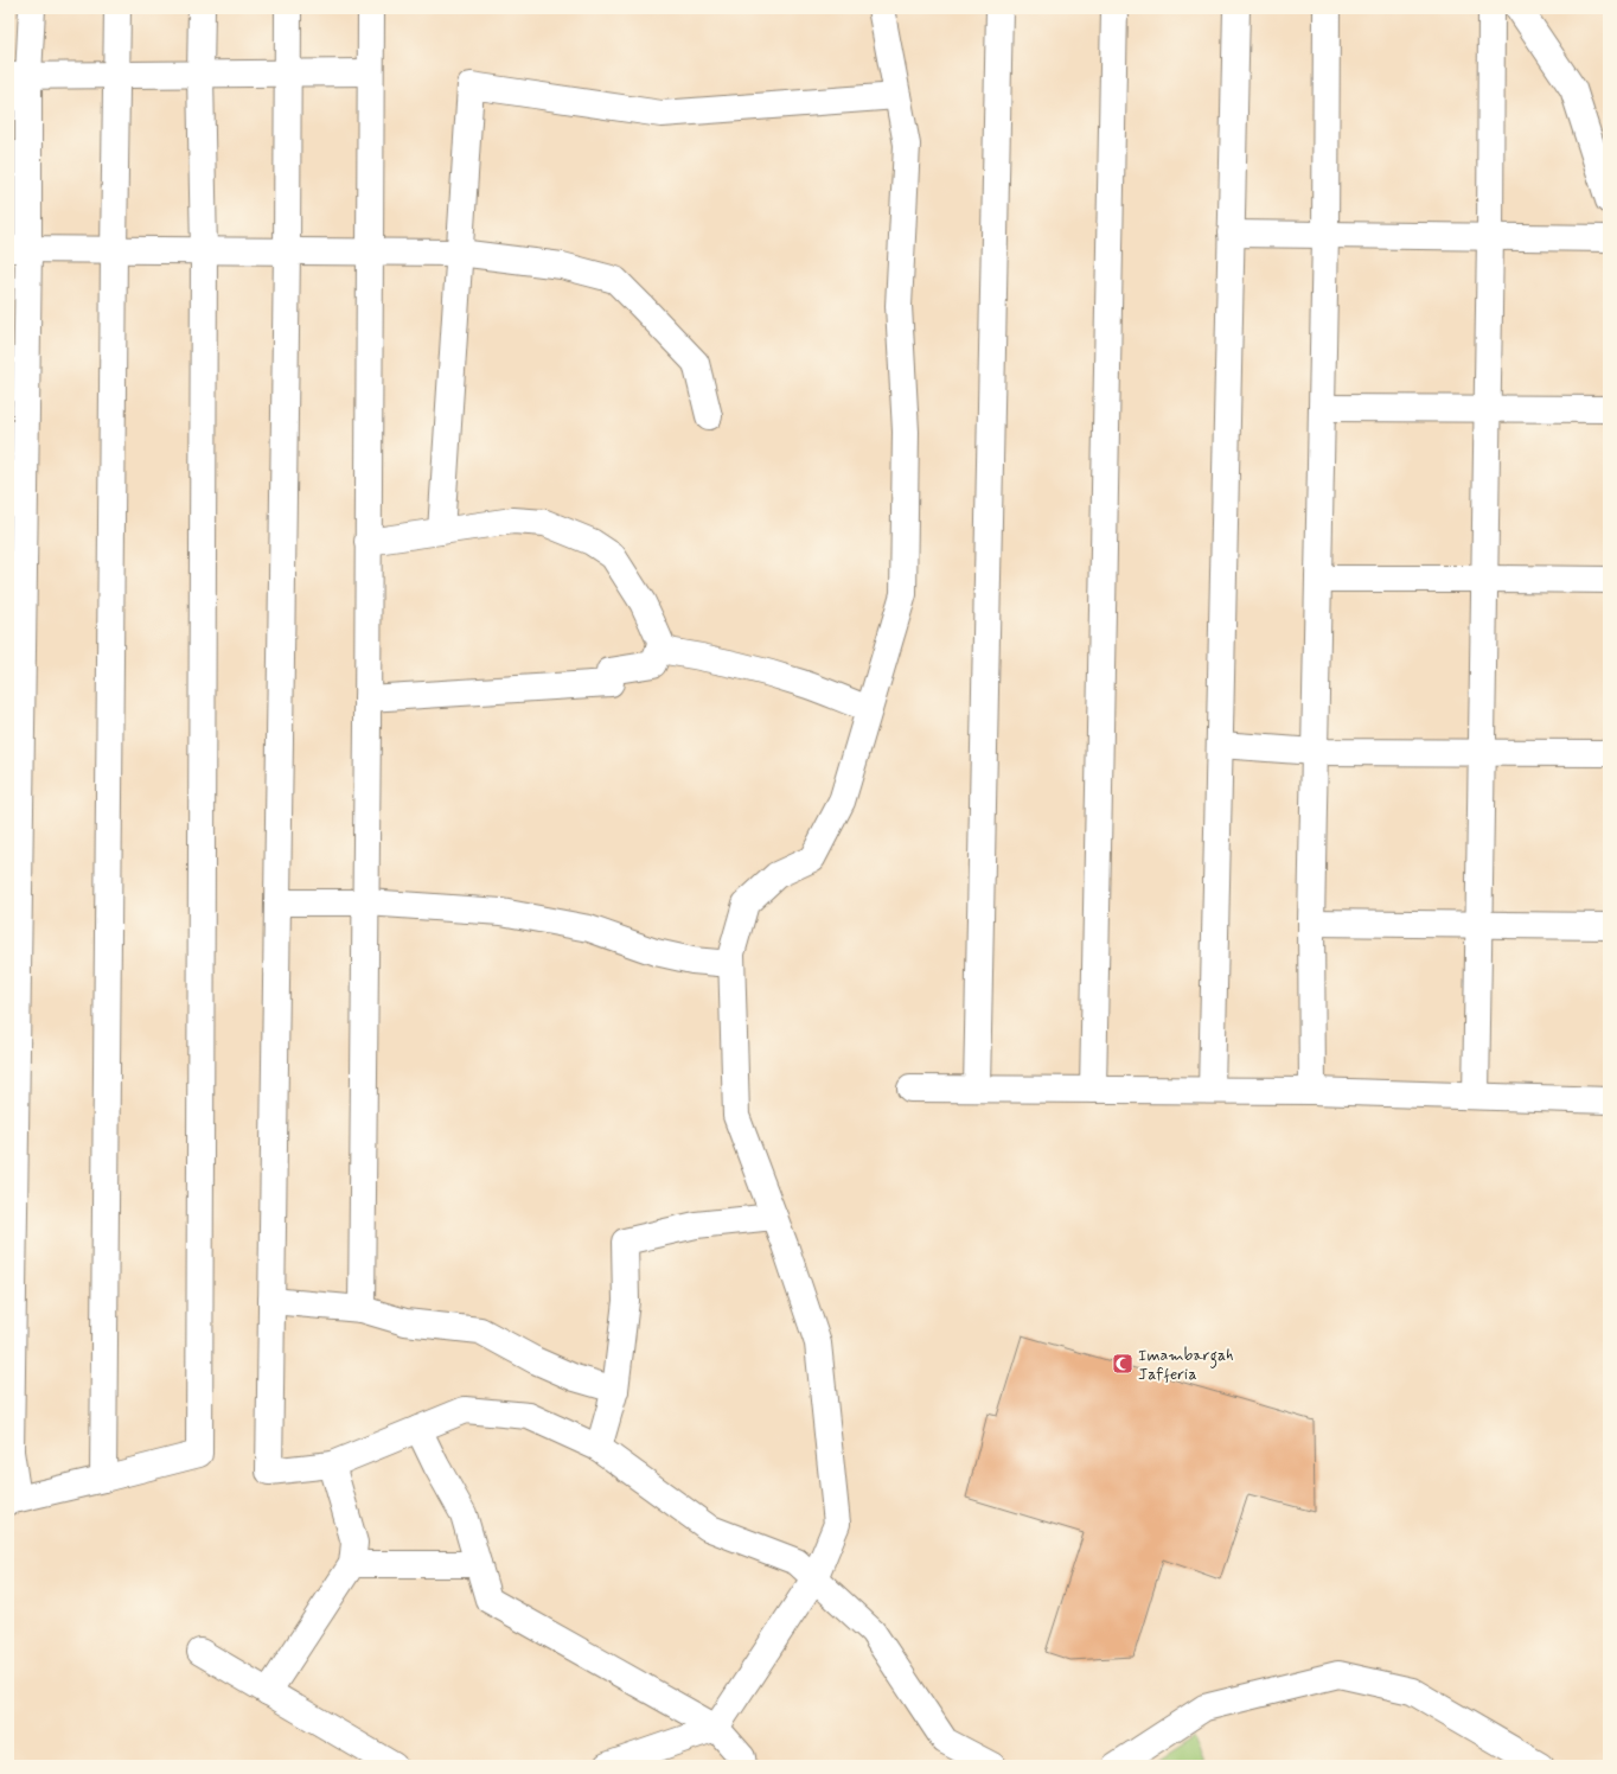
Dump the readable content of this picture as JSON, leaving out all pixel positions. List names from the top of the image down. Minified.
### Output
{"places":{"mosque":["Imambargah Jafferia"]}}
